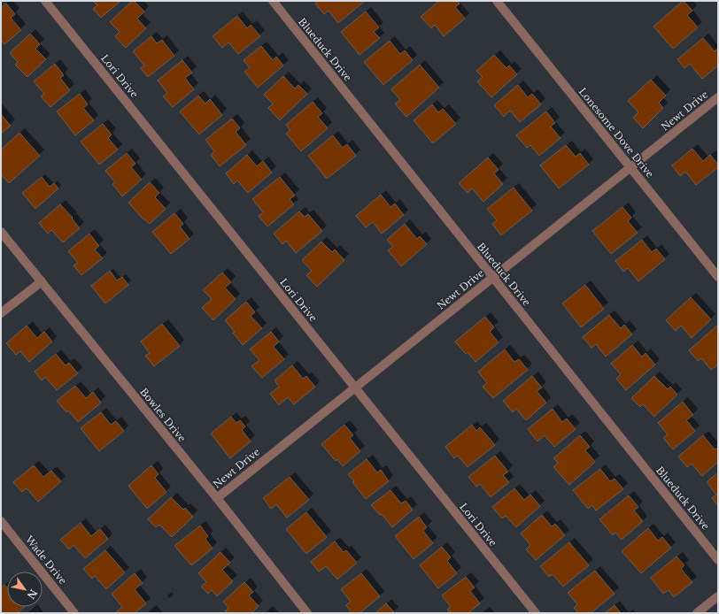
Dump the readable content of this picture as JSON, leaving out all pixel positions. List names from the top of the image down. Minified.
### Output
{"streets":{"street":["Blueduck Drive","Lori Drive","Newt Drive","Lonesome Dove Drive","Bowles Drive","Wade Drive"]},"crossings":[["Blueduck Drive","Newt Drive"],["Lori Drive","Newt Drive"],["Newt Drive","Lonesome Dove Drive"],["Newt Drive","Bowles Drive"]],"north":"bottom right"}
